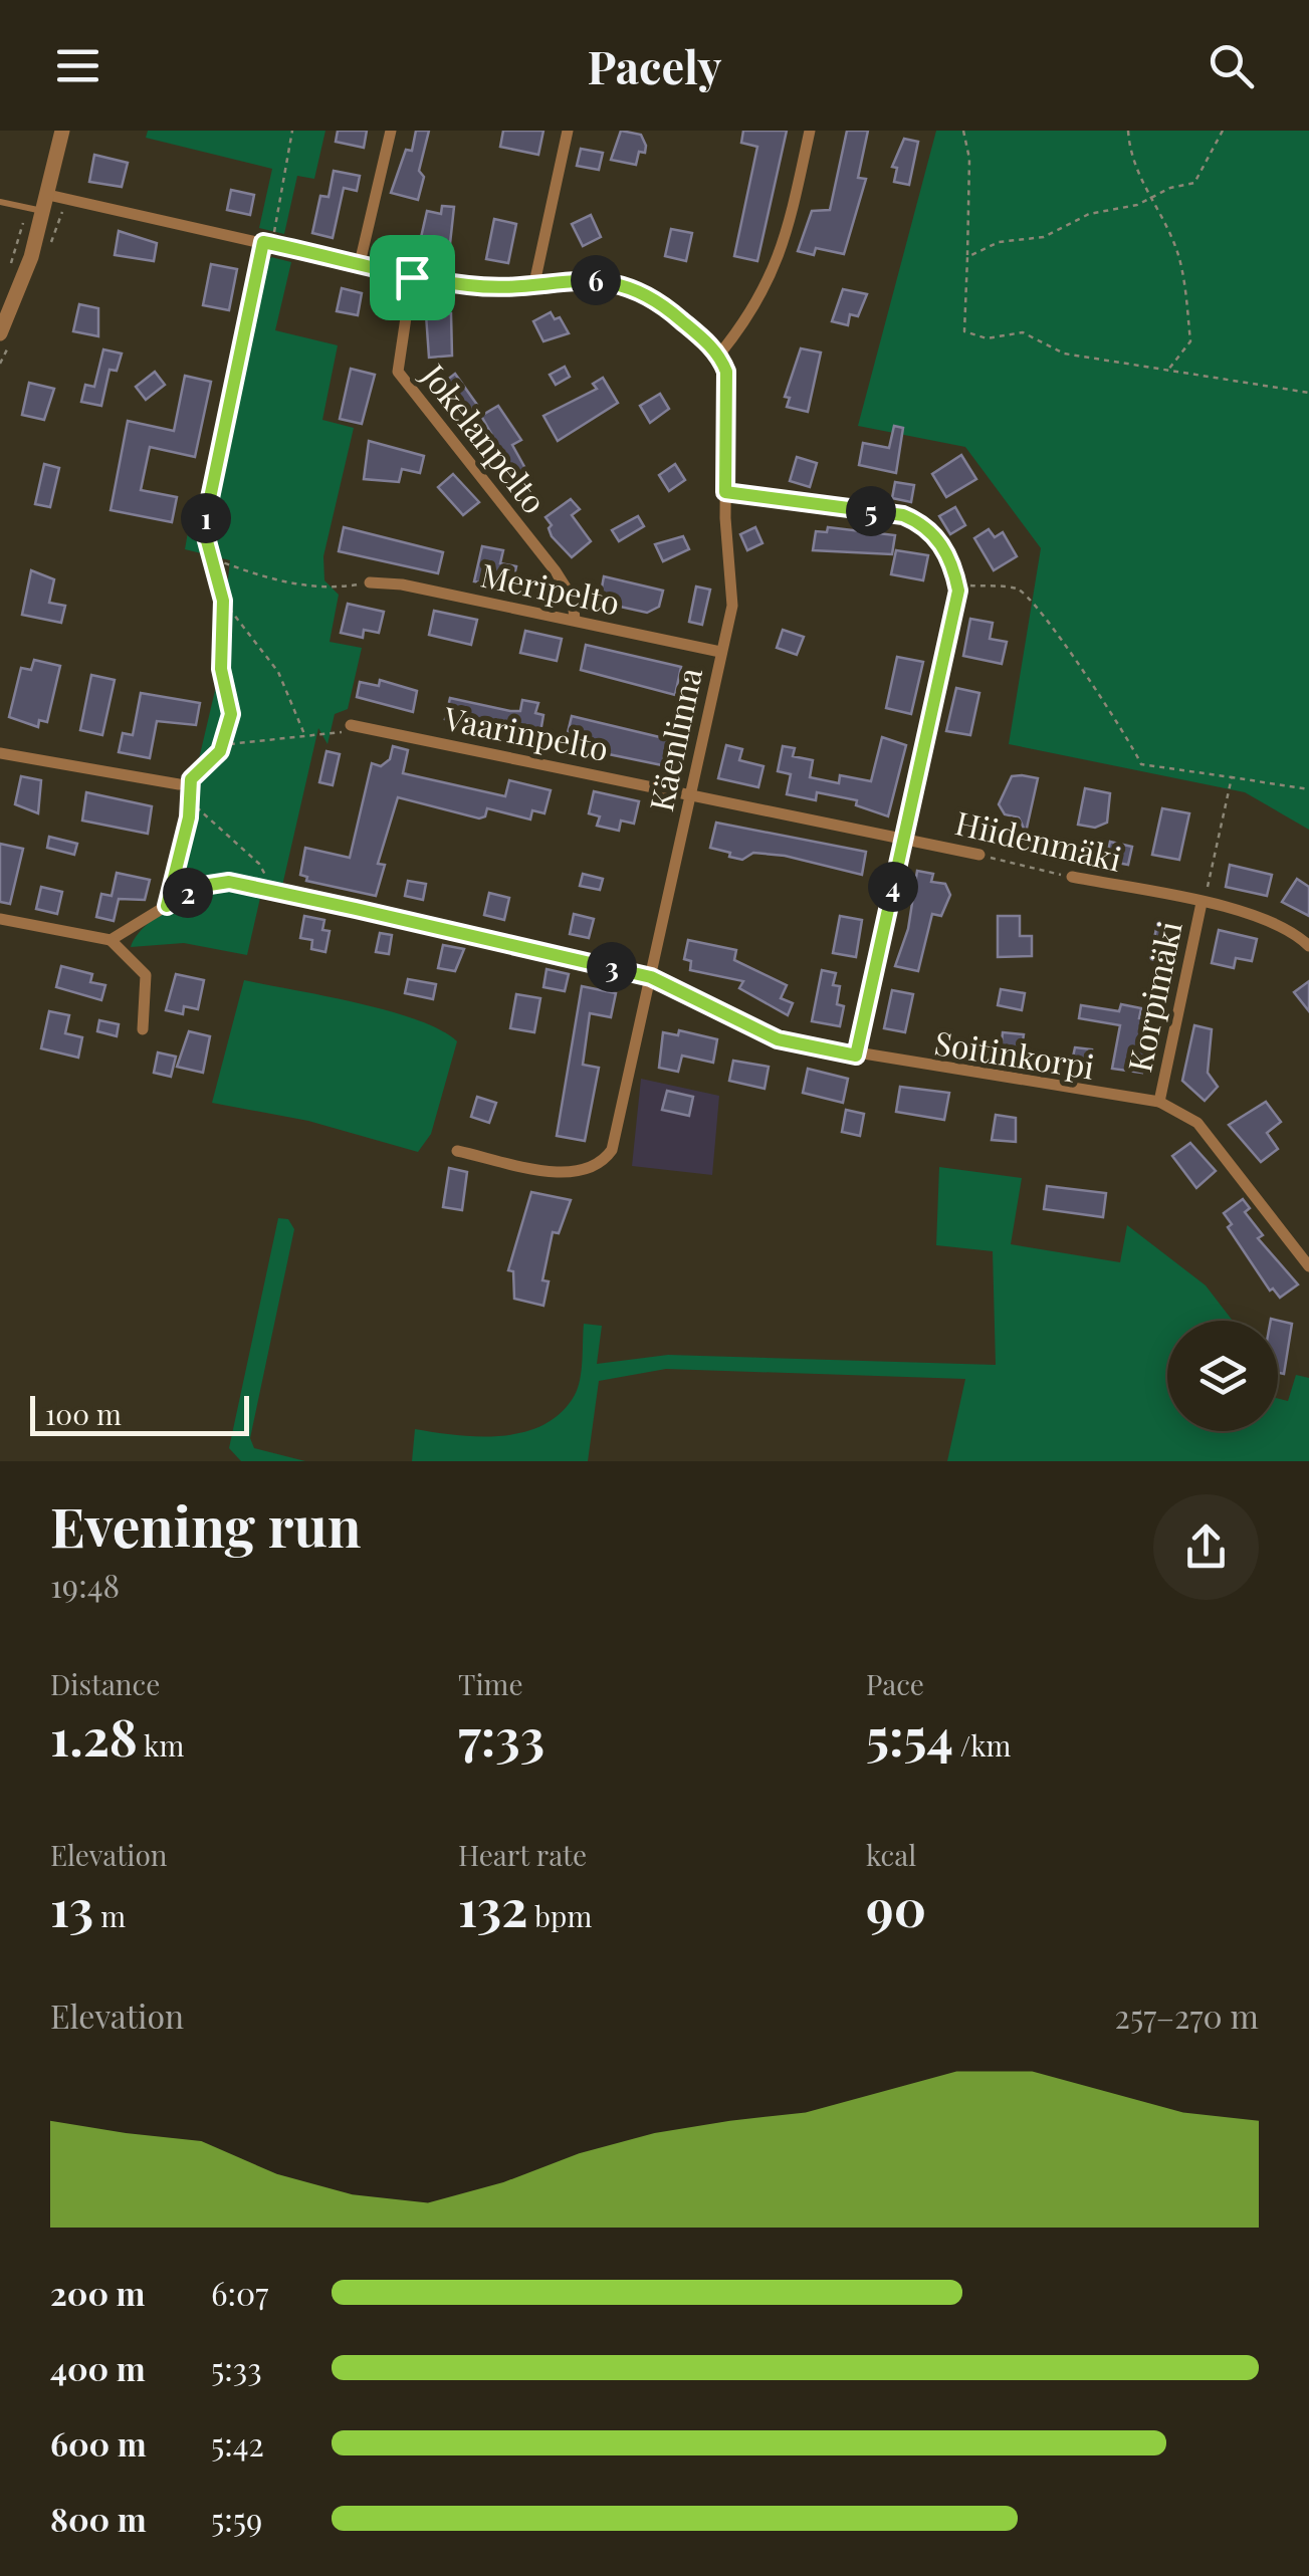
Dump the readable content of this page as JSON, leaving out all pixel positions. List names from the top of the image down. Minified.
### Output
{"streets":{"street":["Jokelanpelto","Meripelto","Vaarinpelto","Käenlinna","Hiidenmäki","Korpimäki","Soitinkorpi"]},"crossings":[["Jokelanpelto","Meripelto"],["Meripelto","Käenlinna"],["Vaarinpelto","Käenlinna"],["Vaarinpelto","Hiidenmäki"],["Käenlinna","Hiidenmäki"],["Käenlinna","Soitinkorpi"],["Hiidenmäki","Korpimäki"],["Korpimäki","Soitinkorpi"]],"scale_bar":"100 m","page":{"header":"Pacely","pins":["6","5","1","4","2","3"],"scale":"100 m","heading":["Evening run","19:48"],"stats":[["Distance","1.28 km"],["Time","7:33"],["Pace","5:54 /km"],["Elevation","13 m"],["Heart rate","132 bpm"],["kcal","90"]],"chart":["Elevation","257–270 m"],"list":[{"name":"200 m","note":"6:07"},{"name":"400 m","note":"5:33"},{"name":"600 m","note":"5:42"},{"name":"800 m","note":"5:59"}]}}
